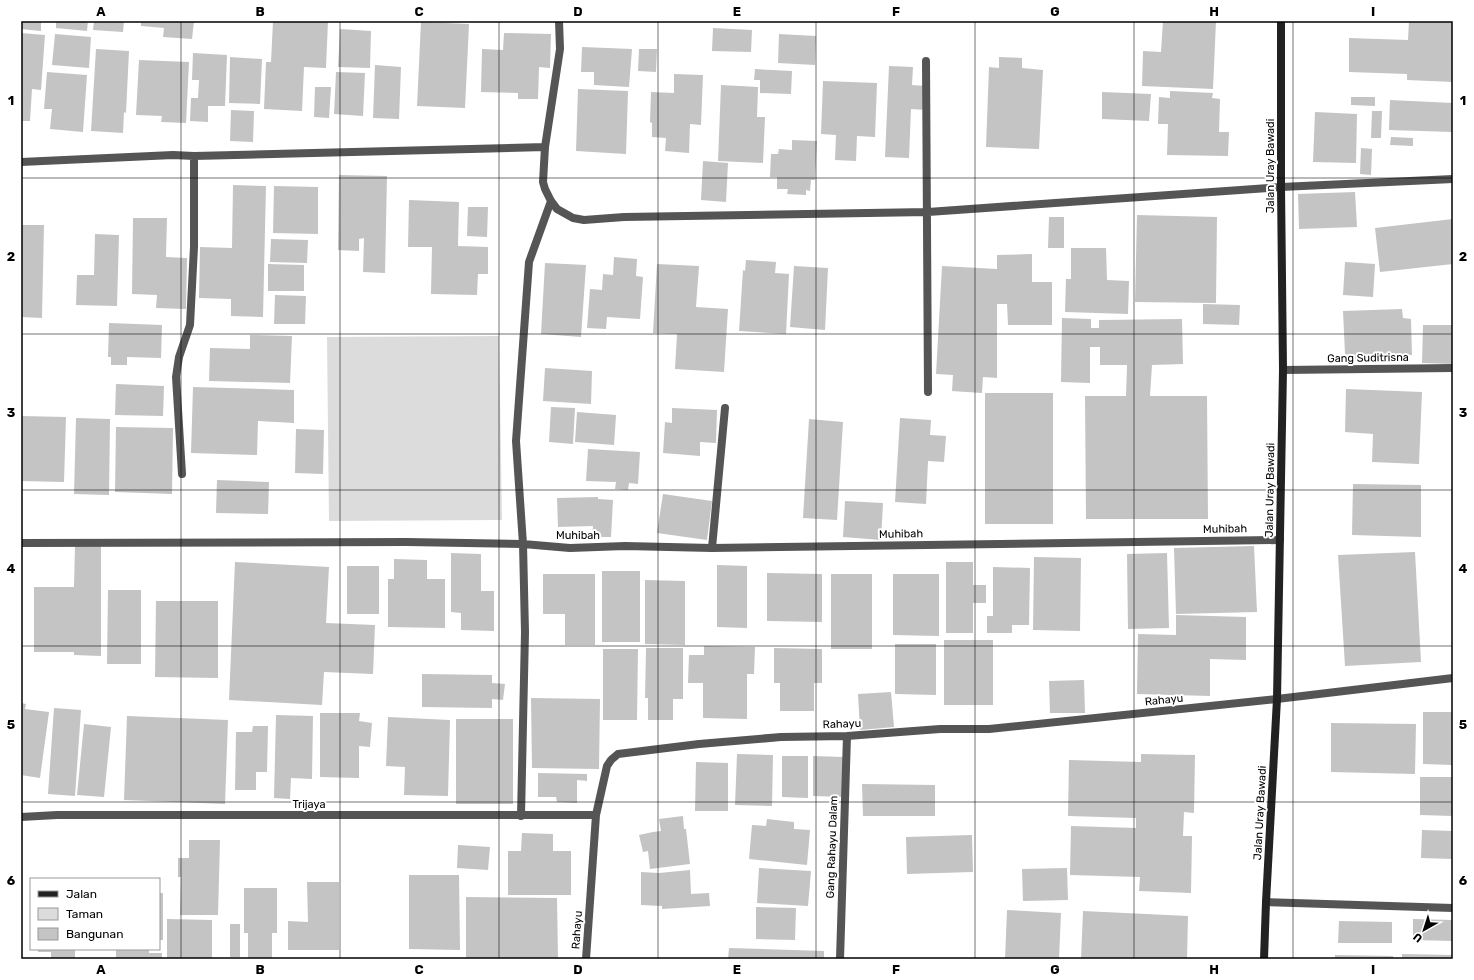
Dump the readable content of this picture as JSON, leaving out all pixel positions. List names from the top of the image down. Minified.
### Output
{"streets":{"street":["Jalan Uray Bawadi","Gang Suditrisna","Muhibah","Rahayu","Trijaya","Gang Rahayu Dalam"]},"crossings":[["Jalan Uray Bawadi","Gang Suditrisna"],["Jalan Uray Bawadi","Muhibah"],["Jalan Uray Bawadi","Rahayu"],["Rahayu","Trijaya"],["Rahayu","Gang Rahayu Dalam"]],"legend":["Jalan","Taman","Bangunan"],"north":"bottom left","grid":{"columns":["A","B","C","D","E","F","G","H","I"],"rows":["1","2","3","4","5","6"]}}
